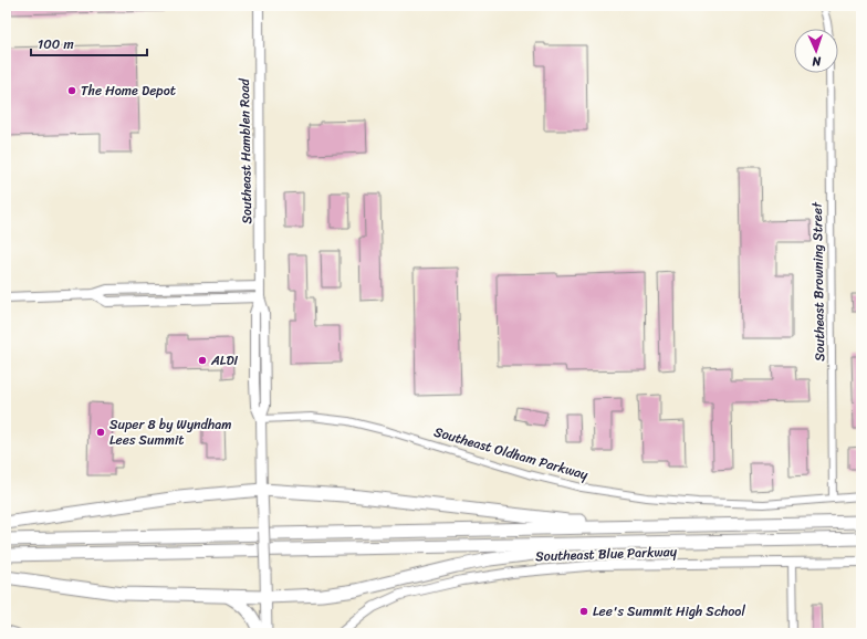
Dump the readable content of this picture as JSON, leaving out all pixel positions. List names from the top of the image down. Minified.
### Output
{"streets":{"street":["Southeast Hamblen Road","Southeast Browning Street","Southeast Oldham Parkway","Southeast Blue Parkway"]},"crossings":[["Southeast Hamblen Road","Southeast Oldham Parkway"],["Southeast Browning Street","Southeast Oldham Parkway"]],"places":["The Home Depot","ALDI","Super 8 by Wyndham Lees Summit","Lee's Summit High School"],"scale_bar":"100 m","north":"bottom"}
